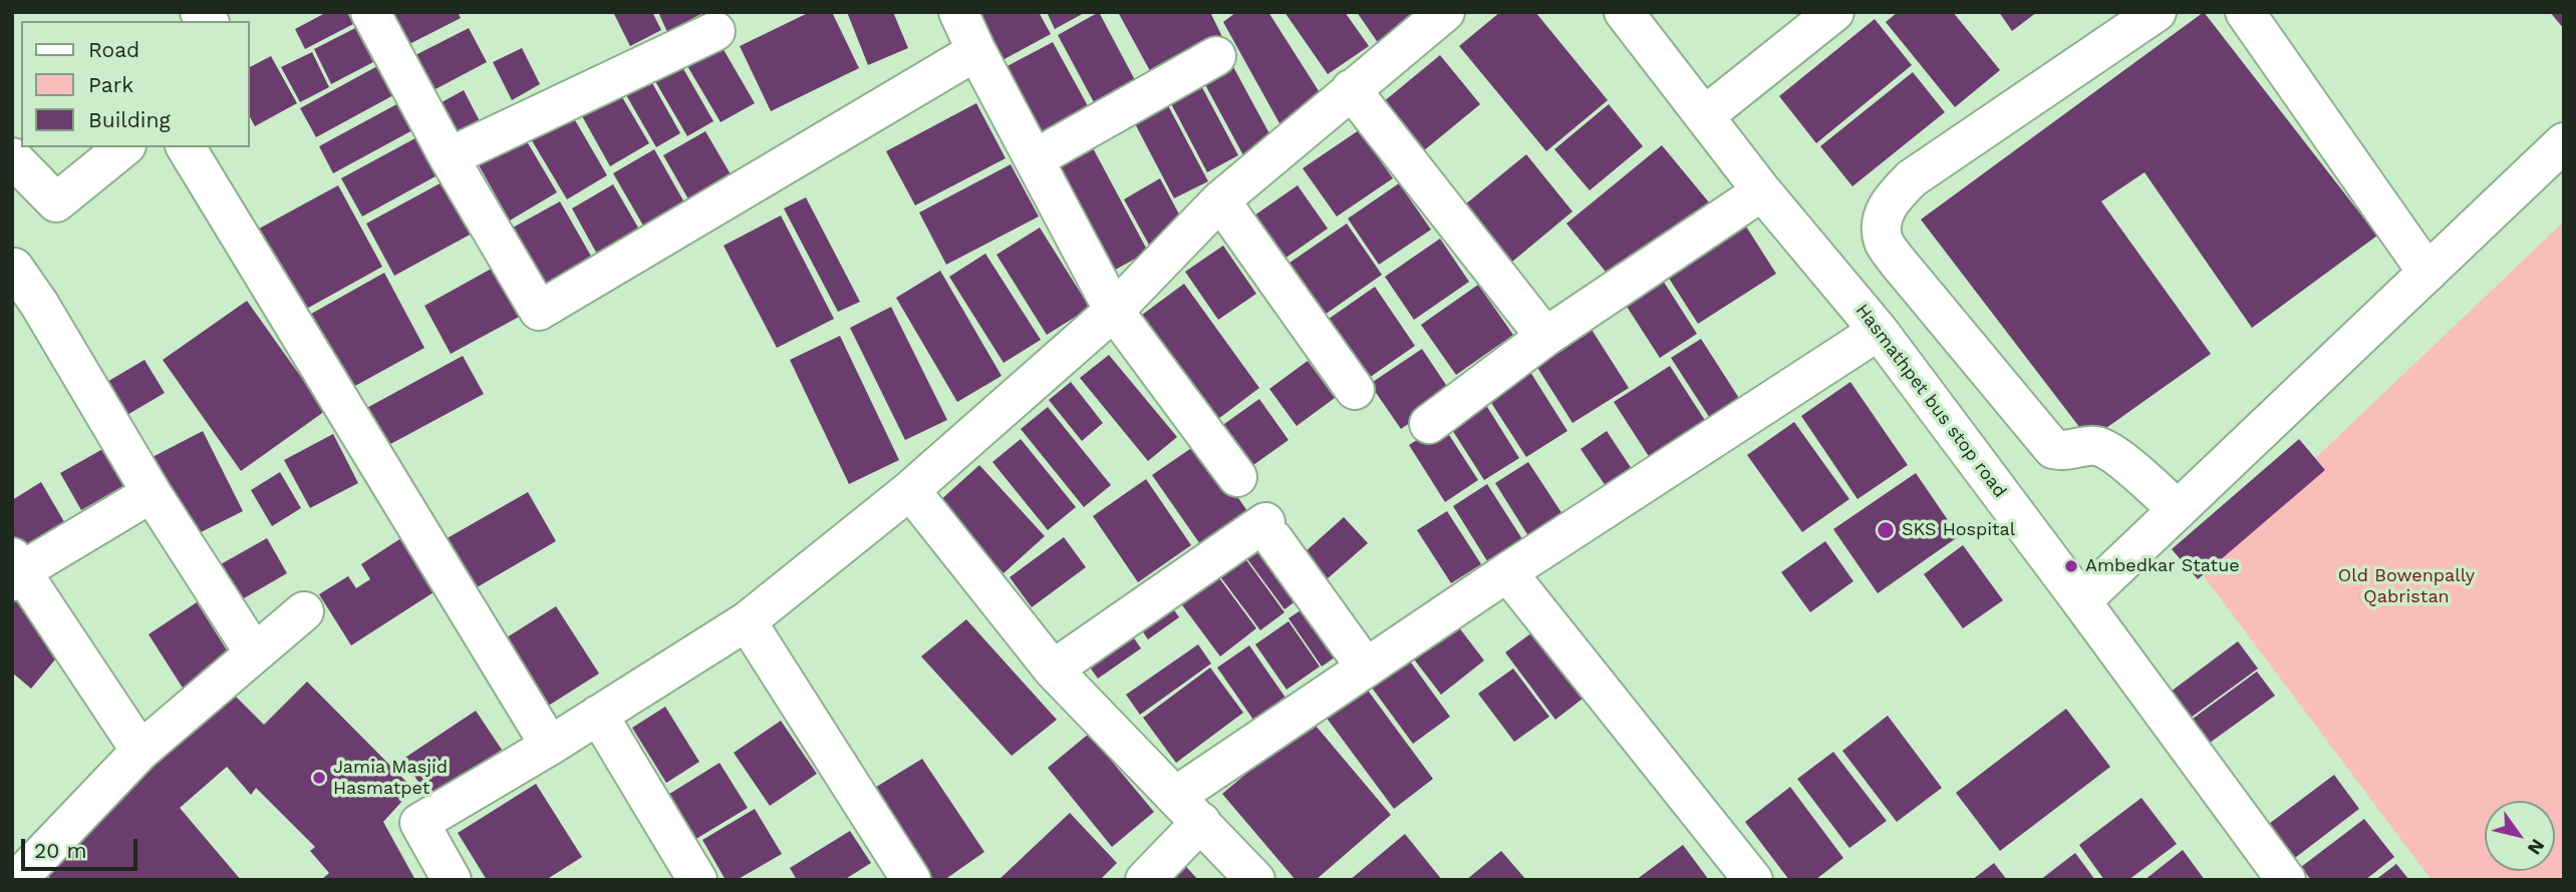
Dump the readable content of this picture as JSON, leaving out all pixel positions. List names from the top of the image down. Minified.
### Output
{"streets":{"street":["Hasmathpet bus stop road"]},"parks":["Old Bowenpally Qabristan"],"places":["SKS Hospital","Ambedkar Statue","Jamia Masjid Hasmatpet"],"legend":["Road","Park","Building"],"scale_bar":"20 m","north":"bottom right"}
